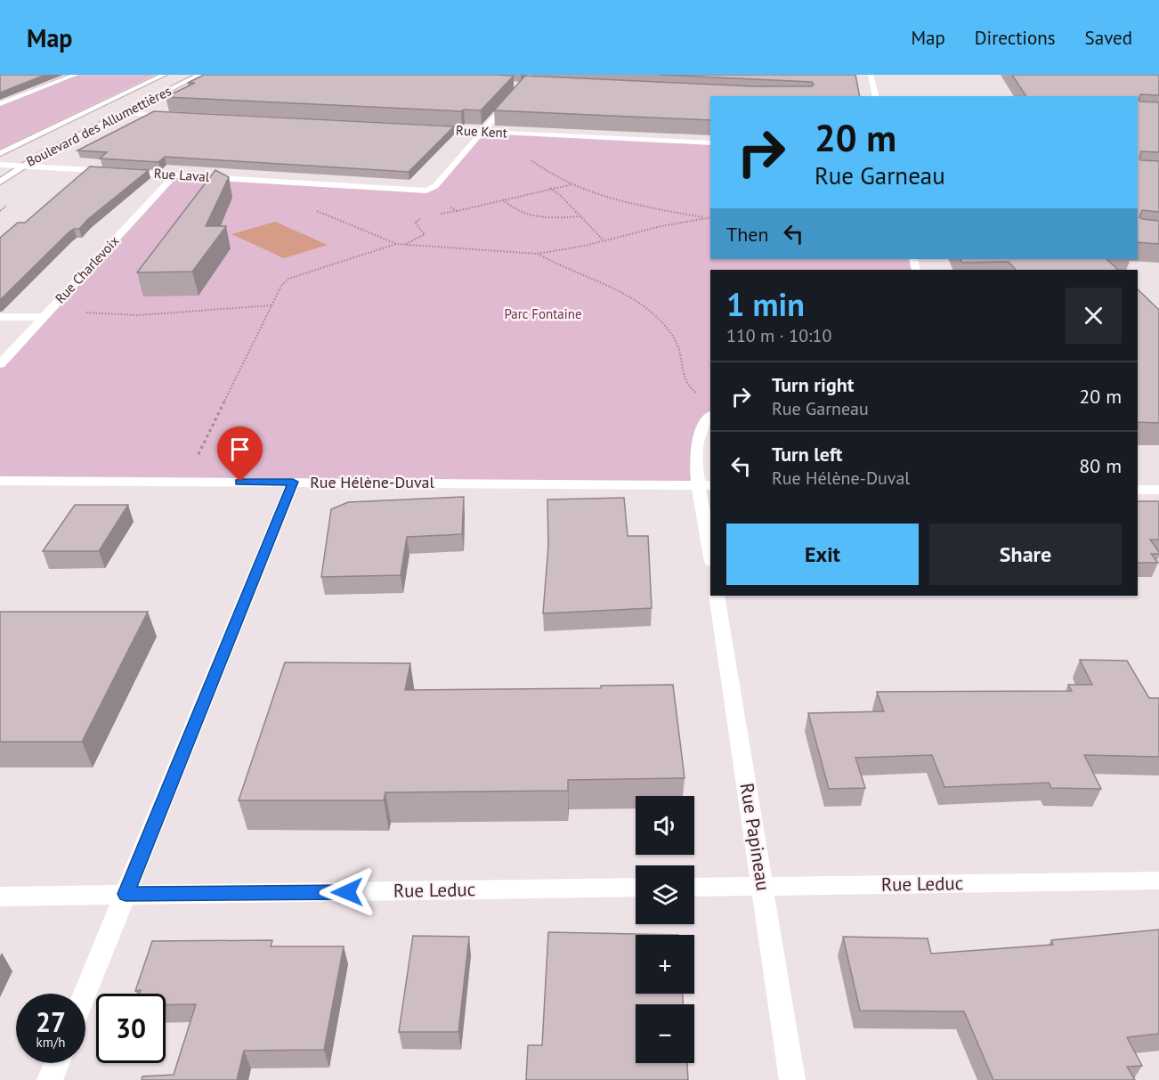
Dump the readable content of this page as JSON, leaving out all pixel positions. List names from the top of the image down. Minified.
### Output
{"streets":{"street":["Boulevard des Allumettières","Rue Kent","Rue Laval","Rue Charlevoix","Rue Hélène-Duval","Rue Papineau","Rue Leduc"]},"crossings":[["Boulevard des Allumettières","Rue Laval"],["Rue Kent","Rue Laval"],["Rue Laval","Rue Charlevoix"],["Rue Papineau","Rue Leduc"]],"parks":["Parc Fontaine"],"page":{"header":"Map","nav":["Map","Directions","Saved"],"turn":["20 m","Rue Garneau"],"then":"Then","heading":["1 min","110 m · 10:10"],"list":[{"name":"Turn right","note":"Rue Garneau","value":"20 m"},{"name":"Turn left","note":"Rue Hélène-Duval","value":"80 m"}],"buttons":["Exit","Share"],"map_buttons":["+","−"],"speed":"27 km/h","limit":"30"}}
